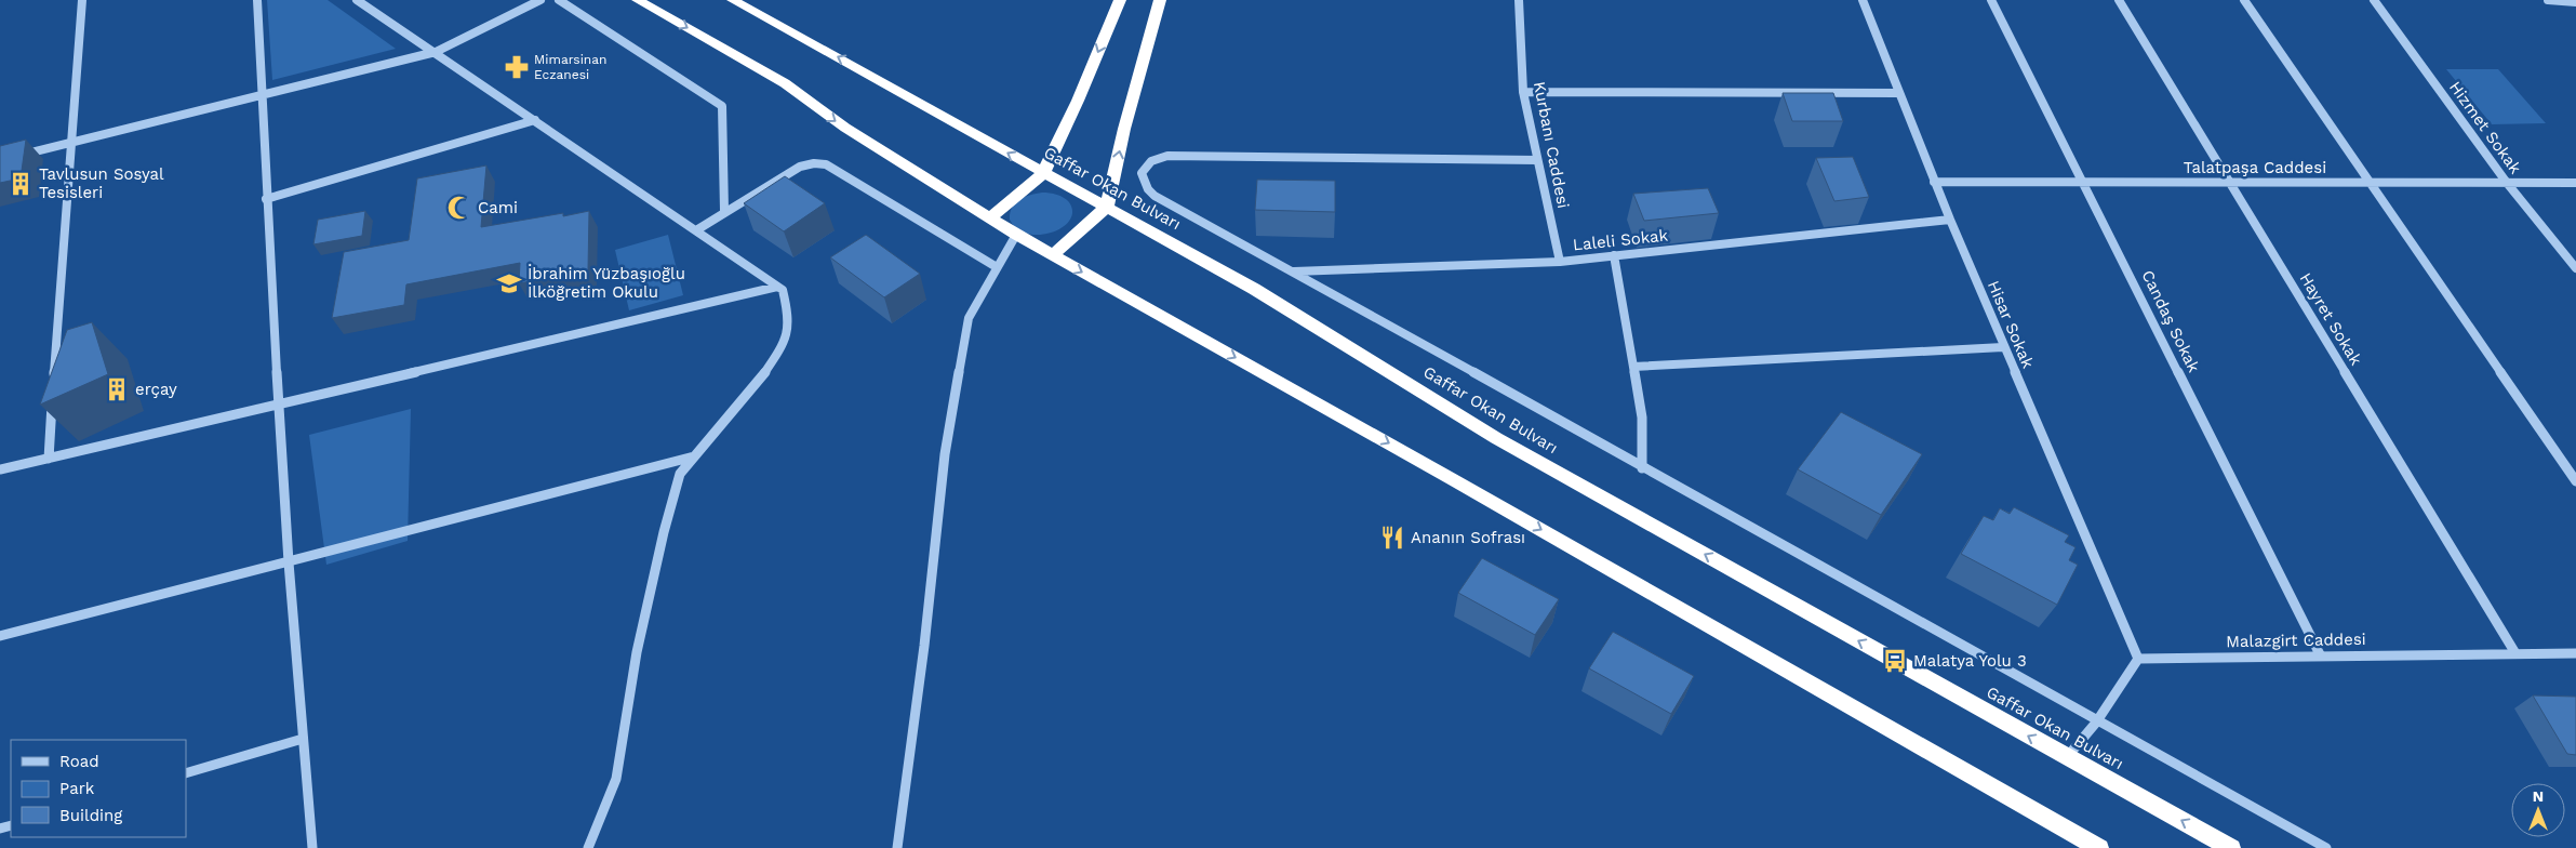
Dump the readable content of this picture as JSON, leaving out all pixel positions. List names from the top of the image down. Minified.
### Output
{"streets":{"highway":["Gaffar Okan Bulvarı"],"street":["Hizmet Sokak","Kurbanı Caddesi","Talatpaşa Caddesi","Laleli Sokak","Hayret Sokak","Candaş Sokak","Hisar Sokak","Malazgirt Caddesi"]},"crossings":[["Hizmet Sokak","Talatpaşa Caddesi"],["Kurbanı Caddesi","Laleli Sokak"],["Talatpaşa Caddesi","Hayret Sokak"],["Talatpaşa Caddesi","Candaş Sokak"],["Talatpaşa Caddesi","Hisar Sokak"],["Laleli Sokak","Hisar Sokak"],["Hayret Sokak","Malazgirt Caddesi"],["Candaş Sokak","Malazgirt Caddesi"],["Hisar Sokak","Malazgirt Caddesi"]],"places":{"pharmacy":["Mimarsinan Eczanesi"],"building":["Tavlusun Sosyal Tesisleri","erçay"],"mosque":["Cami"],"school or university":["İbrahim Yüzbaşıoğlu İlköğretim Okulu"],"restaurant":["Ananın Sofrası"],"bus stop":["Malatya Yolu 3"]},"legend":["Road","Park","Building"],"north":"top"}
